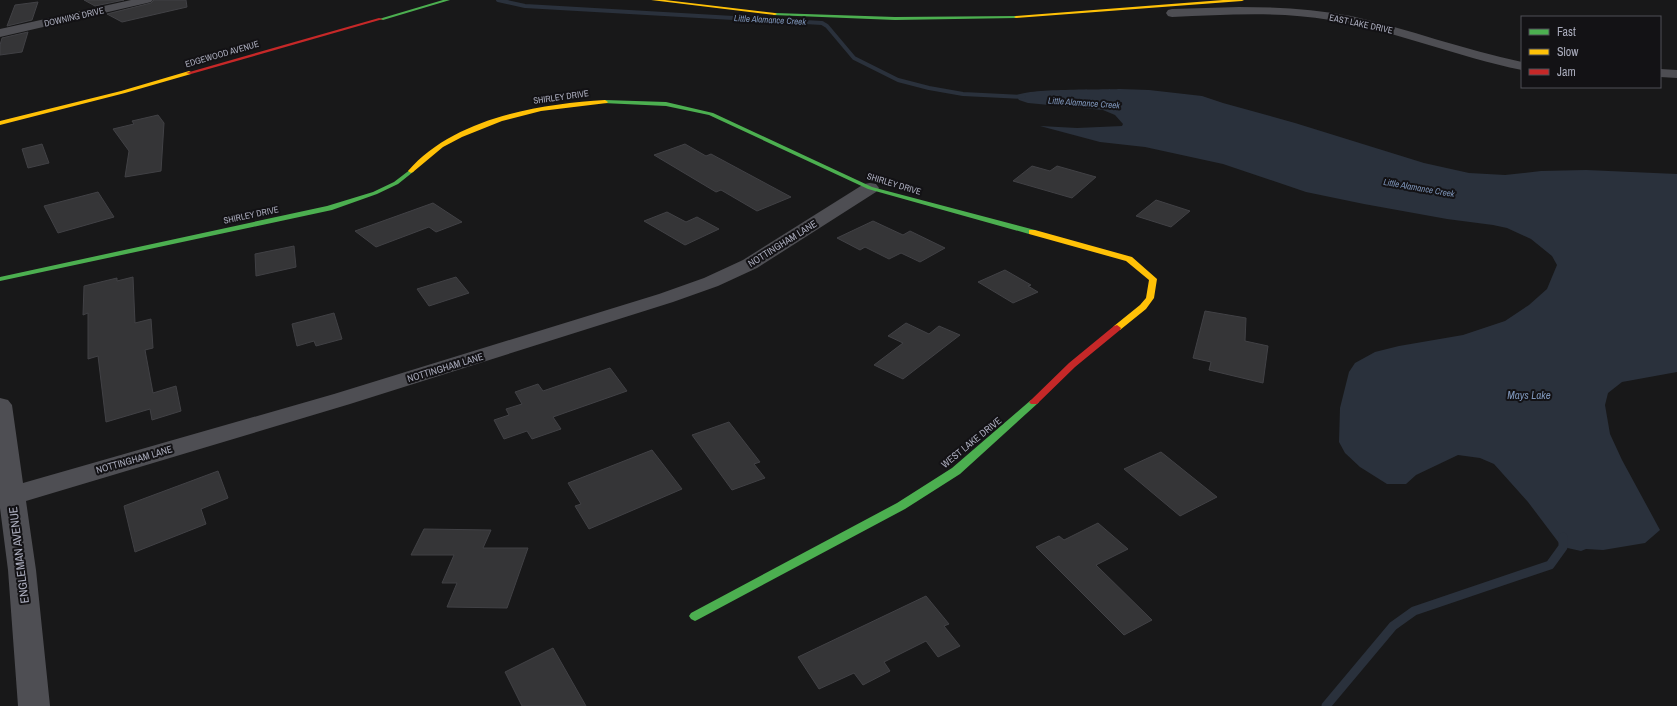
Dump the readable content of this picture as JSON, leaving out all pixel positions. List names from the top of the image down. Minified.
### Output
{"streets":{"street":["DOWNING DRIVE","EAST LAKE DRIVE","EDGEWOOD AVENUE","SHIRLEY DRIVE","NOTTINGHAM LANE","WEST LAKE DRIVE","ENGLEMAN AVENUE"]},"crossings":[["SHIRLEY DRIVE","NOTTINGHAM LANE"],["SHIRLEY DRIVE","WEST LAKE DRIVE"],["NOTTINGHAM LANE","ENGLEMAN AVENUE"]],"water":["Little Alamance Creek","Mays Lake"],"legend":["Fast","Slow","Jam"]}
